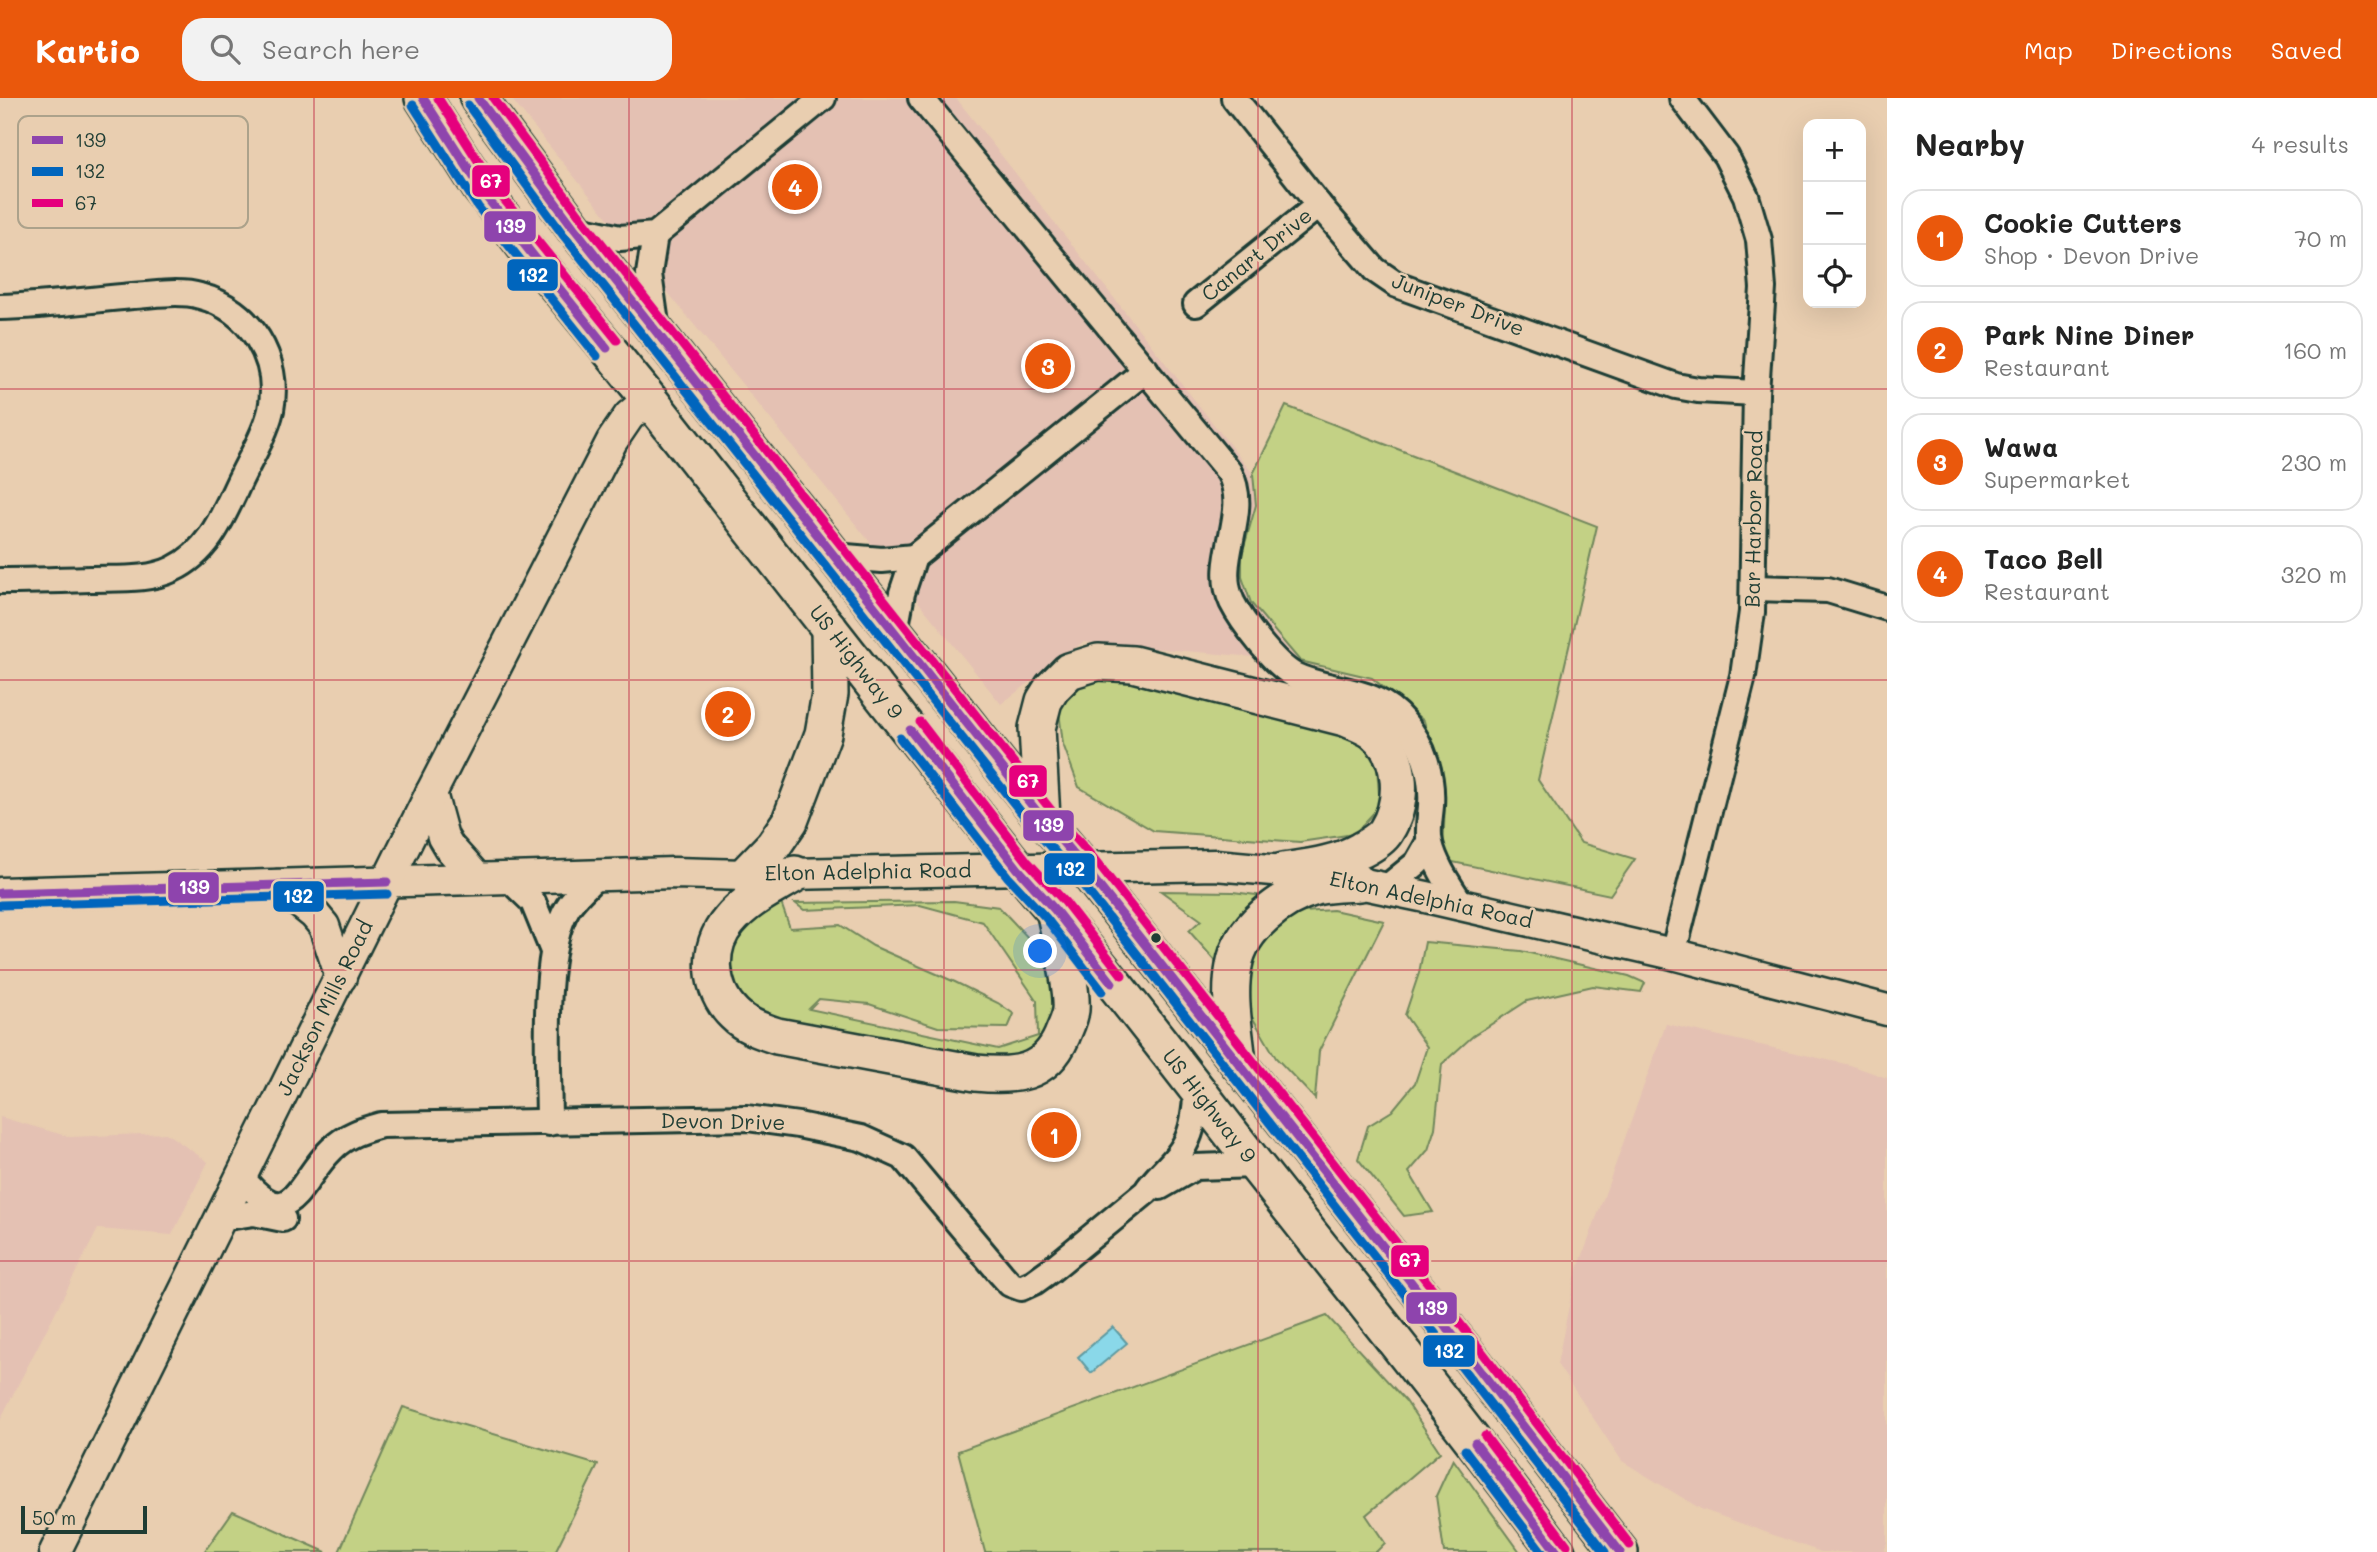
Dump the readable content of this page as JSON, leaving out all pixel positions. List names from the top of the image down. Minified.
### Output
{"streets":{"highway":["US Highway 9"],"main road":["Elton Adelphia Road","Jackson Mills Road"],"street":["Canart Drive","Juniper Drive","Bar Harbor Road","Devon Drive"]},"crossings":[["Canart Drive","Juniper Drive"],["Juniper Drive","Bar Harbor Road"],["Bar Harbor Road","Elton Adelphia Road"],["US Highway 9","Elton Adelphia Road"],["US Highway 9","Jackson Mills Road"],["Elton Adelphia Road","Jackson Mills Road"],["Jackson Mills Road","Devon Drive"]],"lines":["transit line 139","transit line 67","transit line 132"],"legend":["139","132","67"],"scale_bar":"50 m","page":{"header":"Kartio","search":"Search here","nav":["Map","Directions","Saved"],"heading":["Nearby","4 results"],"map_buttons":["+","−"],"pins":["4","3","2","1"],"list":[{"mark":"1","name":"Cookie Cutters","note":"Shop · Devon Drive","value":"70 m"},{"mark":"2","name":"Park Nine Diner","note":"Restaurant","value":"160 m"},{"mark":"3","name":"Wawa","note":"Supermarket","value":"230 m"},{"mark":"4","name":"Taco Bell","note":"Restaurant","value":"320 m"}],"scale":"50 m"}}
